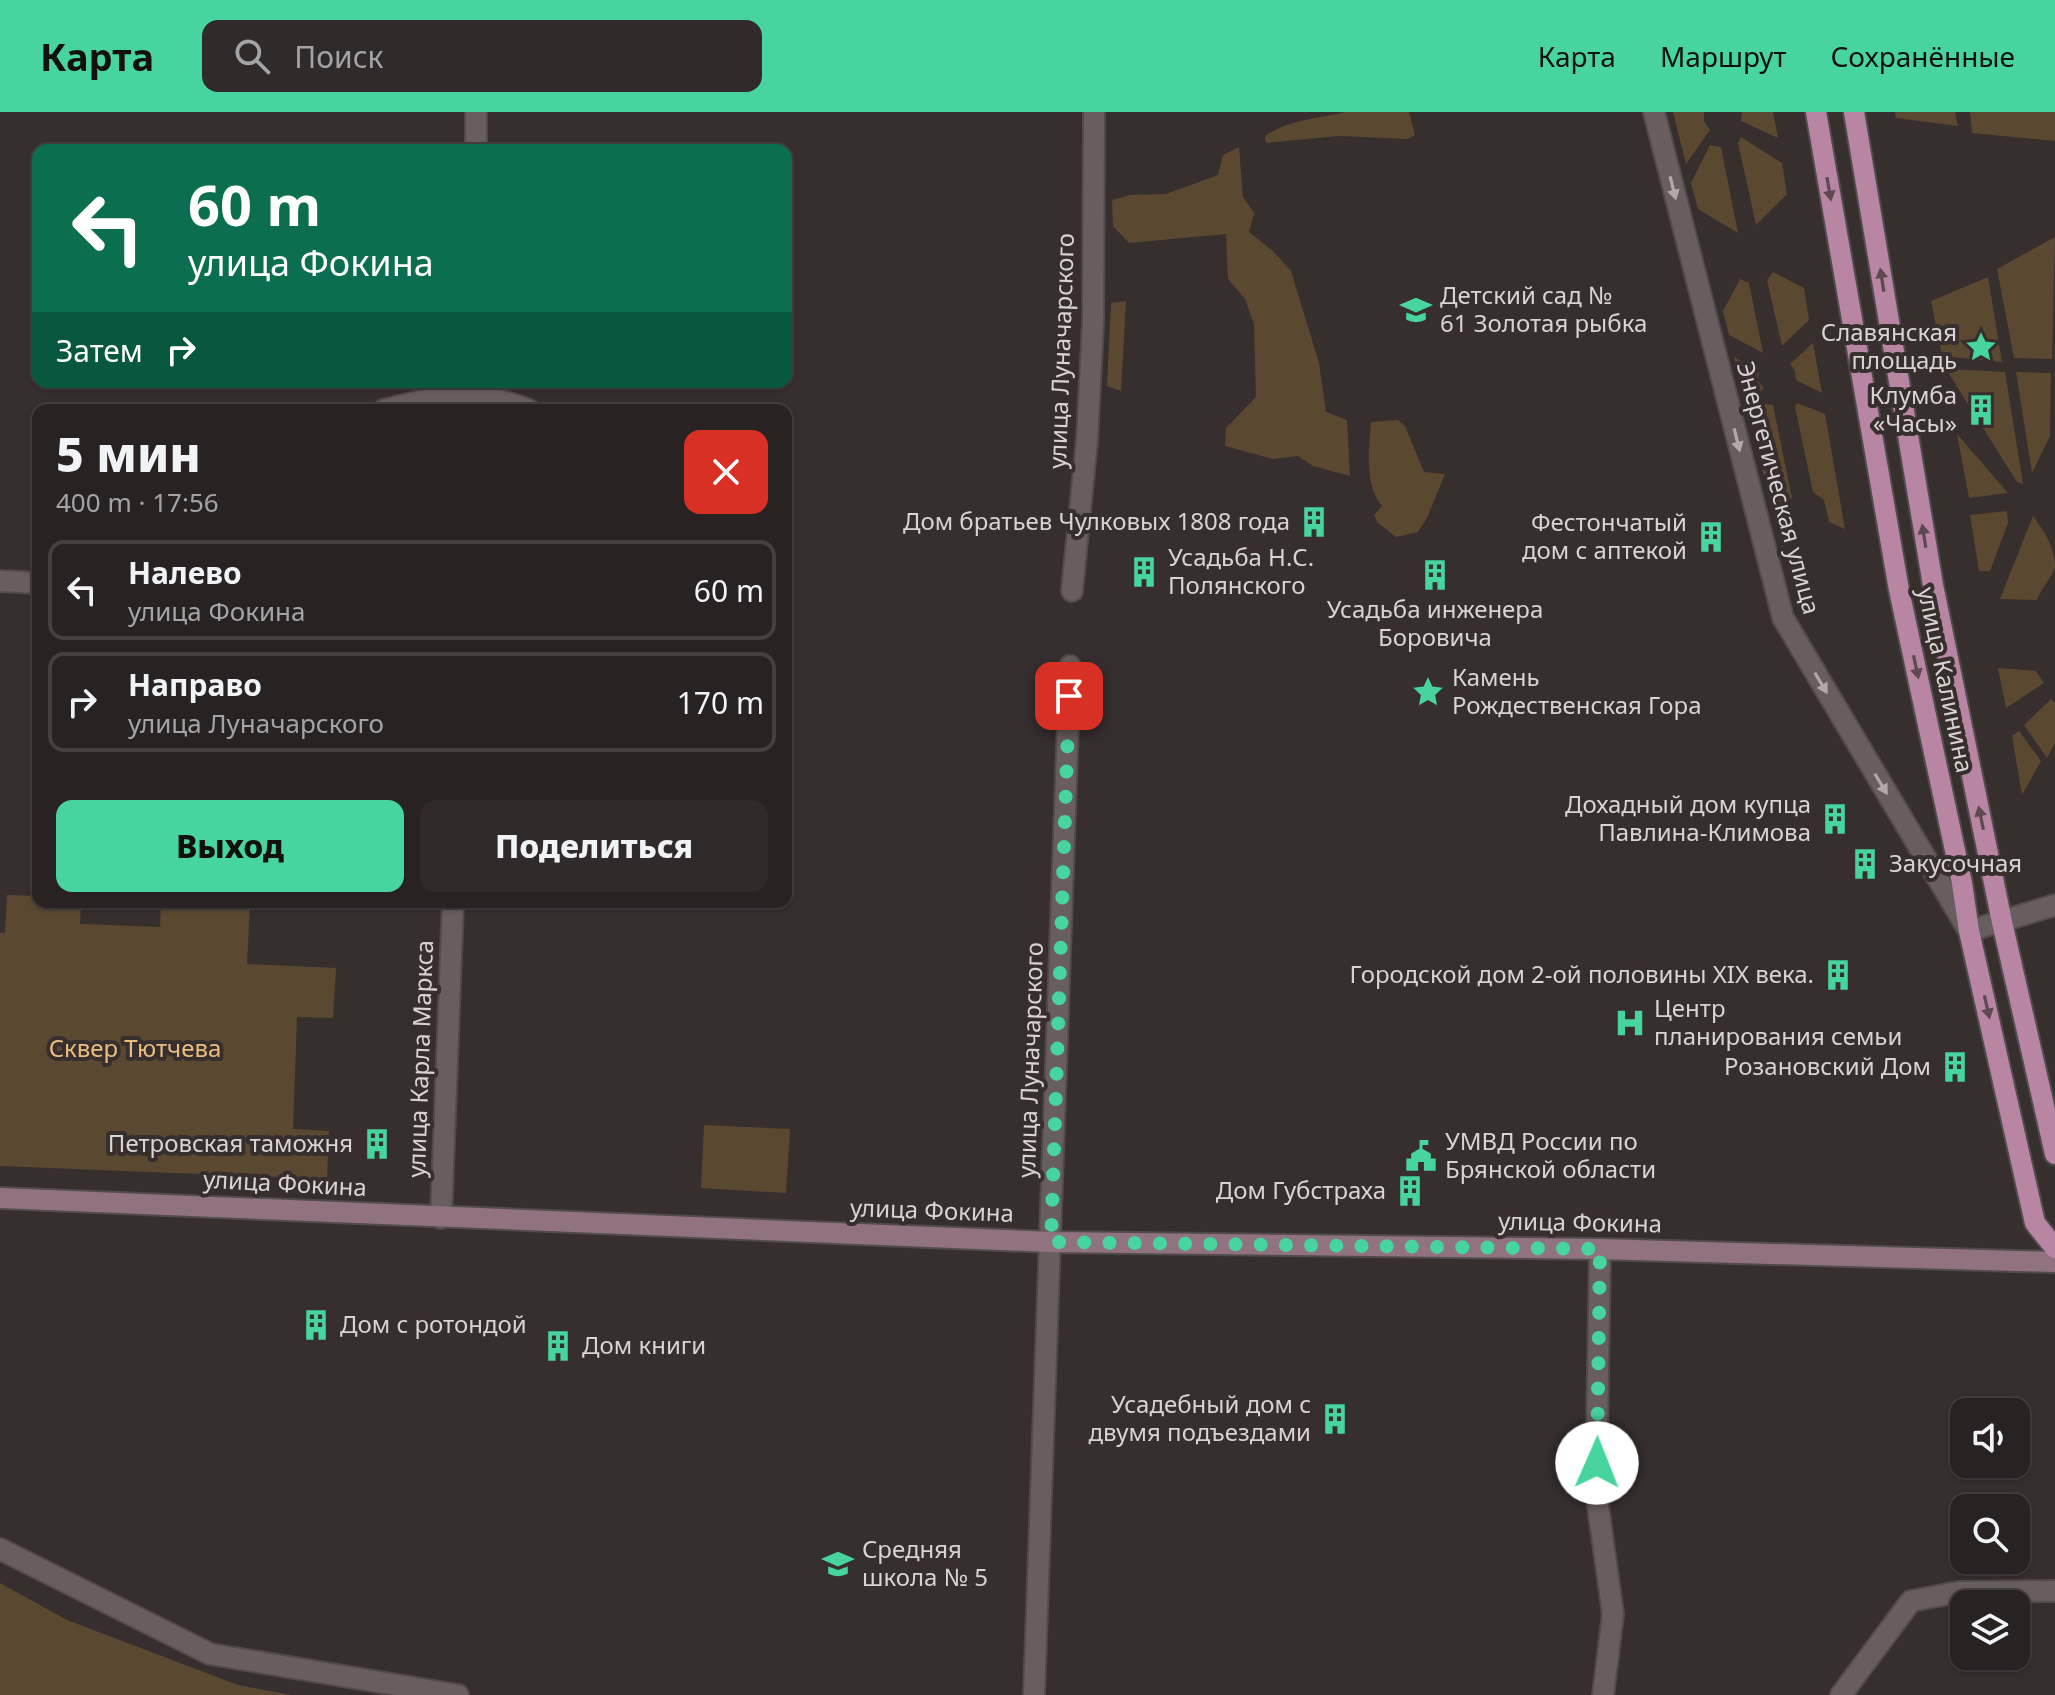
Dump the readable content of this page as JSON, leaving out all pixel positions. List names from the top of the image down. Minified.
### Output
{"streets":{"main road":["улица Калинина","улица Фокина"],"street":["улица Луначарского","Энергетическая улица","улица Карла Маркса"]},"crossings":[["улица Луначарского","улица Фокина"],["Энергетическая улица","улица Калинина"],["улица Карла Маркса","улица Фокина"]],"one_way":["Энергетическая улица"],"parks":["Сквер Тютчева"],"places":{"school or university":["Детский сад № 61 Золотая рыбка","Средняя школа № 5"],"place":["Славянская площадь","Камень Рождественская Гора"],"building":["Клумба «Часы»","Дом братьев Чулковых 1808 года","Фестончатый дом с аптекой","Усадьба Н.С. Полянского","Усадьба инженера Боровича","Дохадный дом купца Павлина-Климова","Закусочная","Городской дом 2-ой половины XIX века.","Розановский Дом","Петровская таможня","Дом Губстраха","Дом с ротондой","Дом книги","Усадебный дом с двумя подъездами"],"hospital":["Центр планирования семьи"],"public building":["УМВД России по Брянской области"]},"page":{"header":"Карта","search":"Поиск","nav":["Карта","Маршрут","Сохранённые"],"turn":["60 m","улица Фокина"],"then":"Затем","heading":["5 мин","400 m · 17:56"],"list":[{"name":"Налево","note":"улица Фокина","value":"60 m"},{"name":"Направо","note":"улица Луначарского","value":"170 m"}],"buttons":["Выход","Поделиться"]}}
